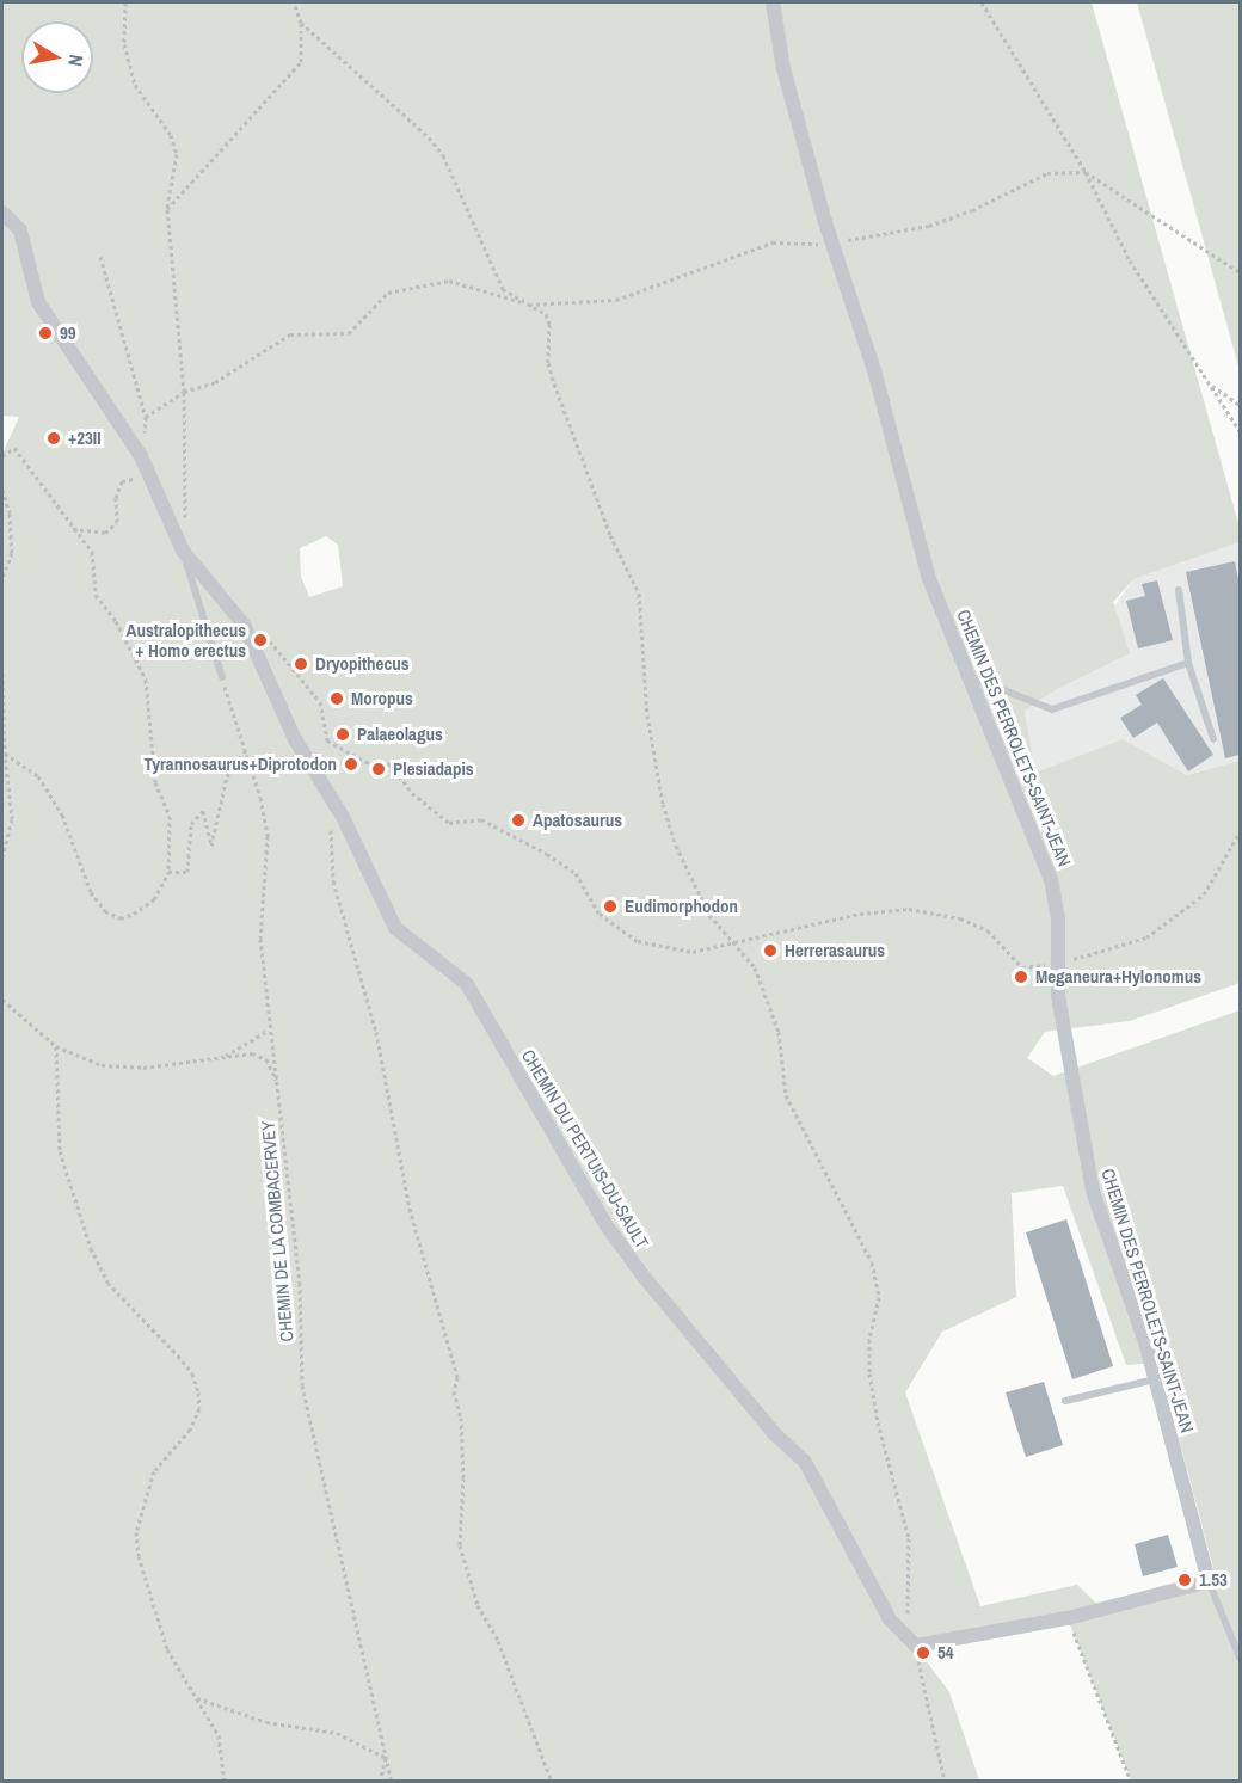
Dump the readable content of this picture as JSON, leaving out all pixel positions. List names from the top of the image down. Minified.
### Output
{"streets":{"street":["CHEMIN DES PERROLETS-SAINT-JEAN","CHEMIN DU PERTUIS-DU-SAULT"],"path":["CHEMIN DE LA COMBACERVEY"]},"crossings":[["CHEMIN DU PERTUIS-DU-SAULT","CHEMIN DE LA COMBACERVEY"]],"places":["99","+23II","Australopithecus + Homo erectus","Dryopithecus","Moropus","Palaeolagus","Tyrannosaurus+Diprotodon","Plesiadapis","Apatosaurus","Eudimorphodon","Herrerasaurus","Meganeura+Hylonomus","1.53","54"],"north":"right"}
